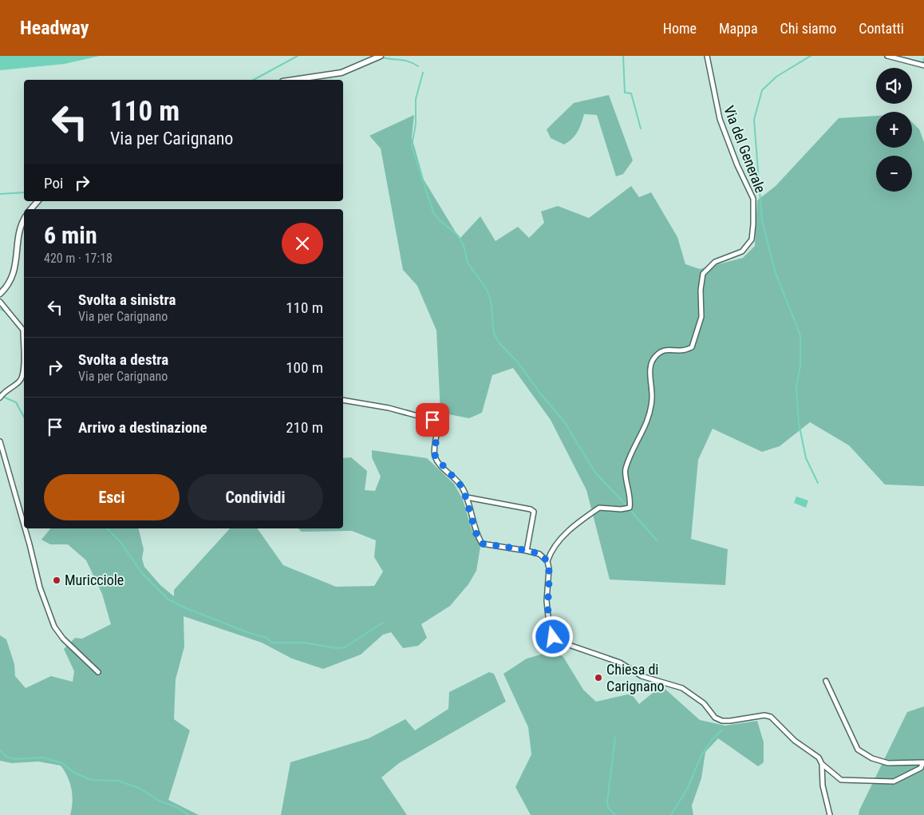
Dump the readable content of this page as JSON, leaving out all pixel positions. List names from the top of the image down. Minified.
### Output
{"streets":{"street":["Via del Generale"]},"places":["Muricciole","Chiesa di Carignano"],"page":{"header":"Headway","nav":["Home","Mappa","Chi siamo","Contatti"],"map_buttons":["+","−"],"turn":["110 m","Via per Carignano"],"then":"Poi","heading":["6 min","420 m · 17:18"],"list":[{"name":"Svolta a sinistra","note":"Via per Carignano","value":"110 m"},{"name":"Svolta a destra","note":"Via per Carignano","value":"100 m"},{"name":"Arrivo a destinazione","value":"210 m"}],"buttons":["Esci","Condividi"]}}
